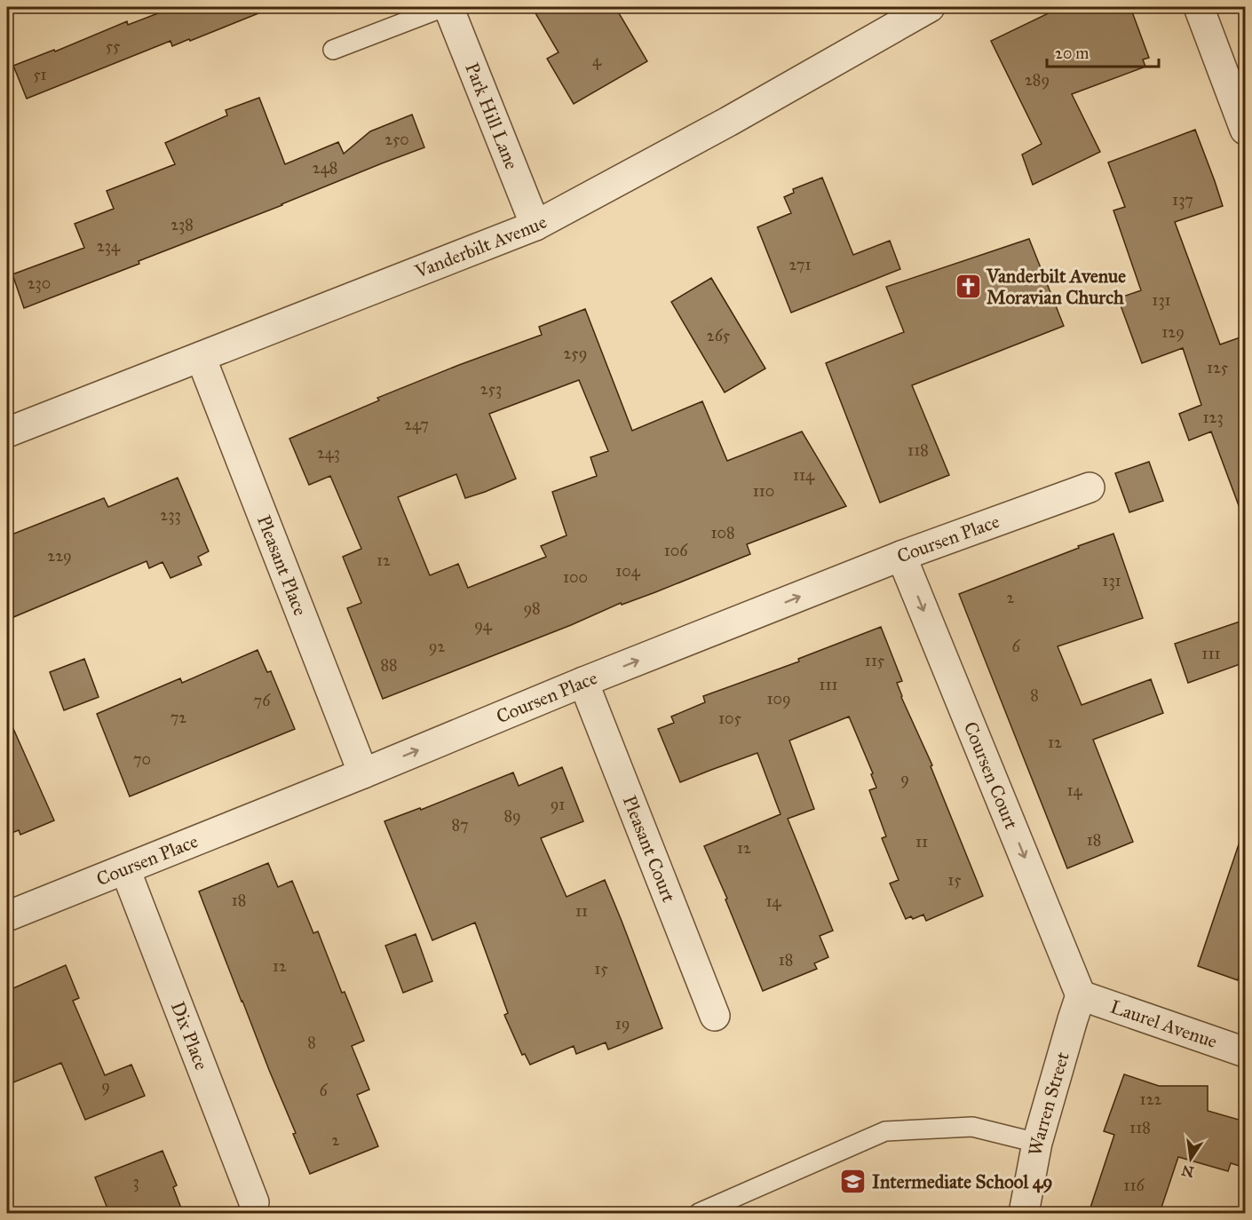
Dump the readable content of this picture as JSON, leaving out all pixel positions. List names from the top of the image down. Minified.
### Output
{"streets":{"street":["Park Hill Lane","Vanderbilt Avenue","Coursen Place","Pleasant Place","Coursen Court","Pleasant Court","Laurel Avenue","Dix Place","Warren Street"]},"crossings":[["Park Hill Lane","Vanderbilt Avenue"],["Vanderbilt Avenue","Pleasant Place"],["Coursen Place","Pleasant Place"],["Coursen Place","Coursen Court"],["Coursen Place","Pleasant Court"],["Coursen Place","Dix Place"],["Coursen Court","Laurel Avenue"],["Coursen Court","Warren Street"],["Laurel Avenue","Warren Street"]],"one_way":["Coursen Place","Coursen Court"],"places":{"church":["Vanderbilt Avenue Moravian Church"],"school or university":["Intermediate School 49"]},"house_numbers":["55","4","51","289","250","248","137","238","234","271","230","131","129","265","259","125","253","123","247","118","243","114","110","233","108","106","229","12","104","100","131","2","98","94","92","6","111","115","88","111","8","109","76","72","105","12","70","9","14","91","89","87","18","11","12","15","18","14","11","18","12","15","19","8","9","6","122","118","2","3","116"],"scale_bar":"20 m","north":"bottom"}
